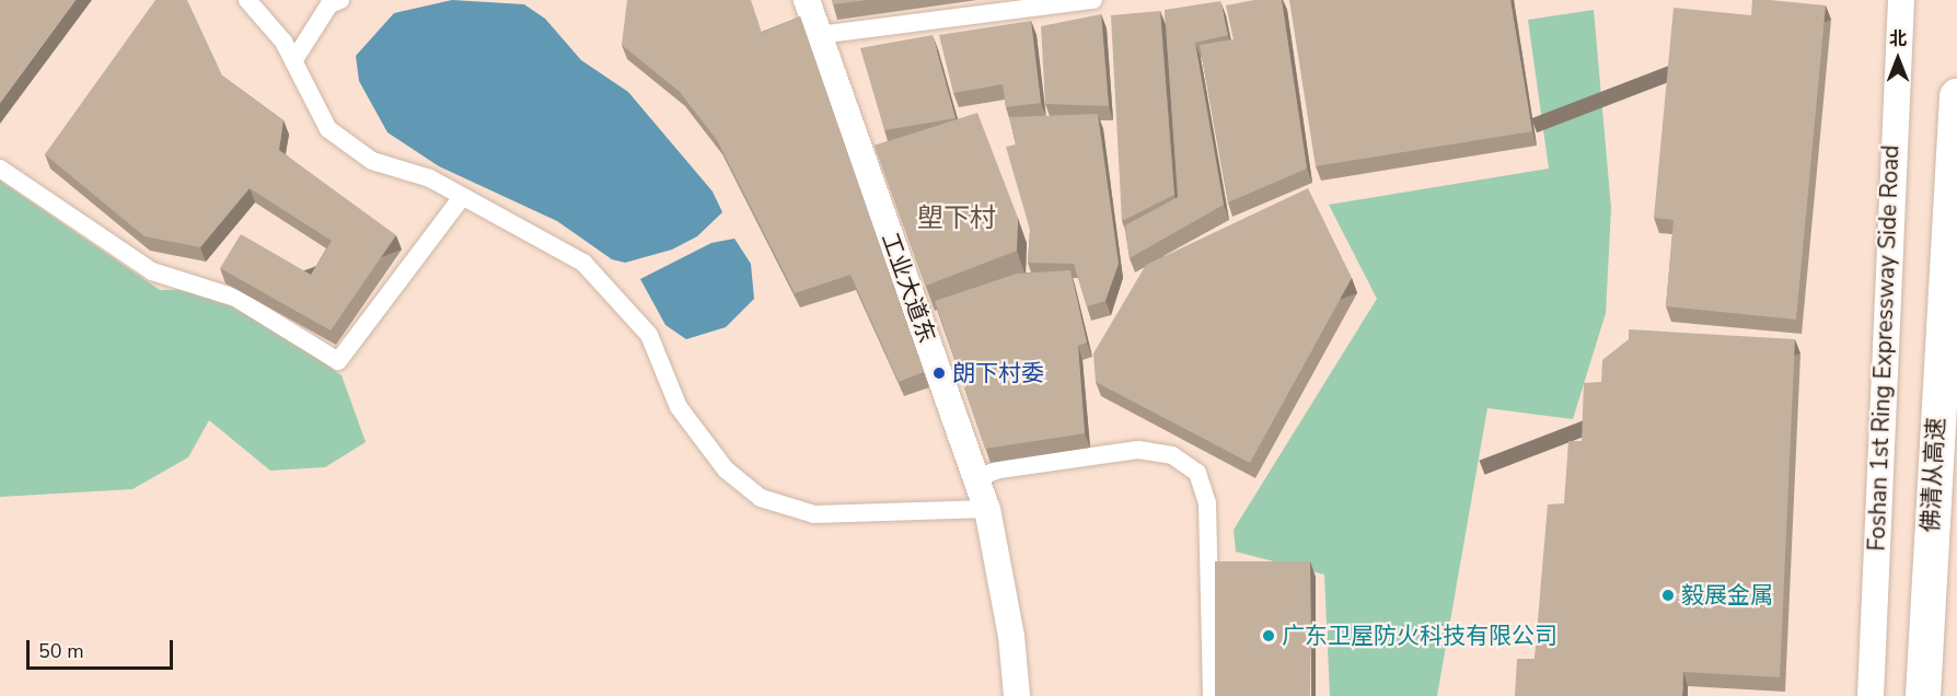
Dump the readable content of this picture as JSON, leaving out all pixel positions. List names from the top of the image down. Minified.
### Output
{"streets":{"highway":["佛清从高速"],"street":["工业大道东","Foshan 1st Ring Expressway Side Road"]},"districts":["塱下村"],"places":["朗下村委","毅展金属","广东卫屋防火科技有限公司"],"scale_bar":"50 m","north":"top"}
